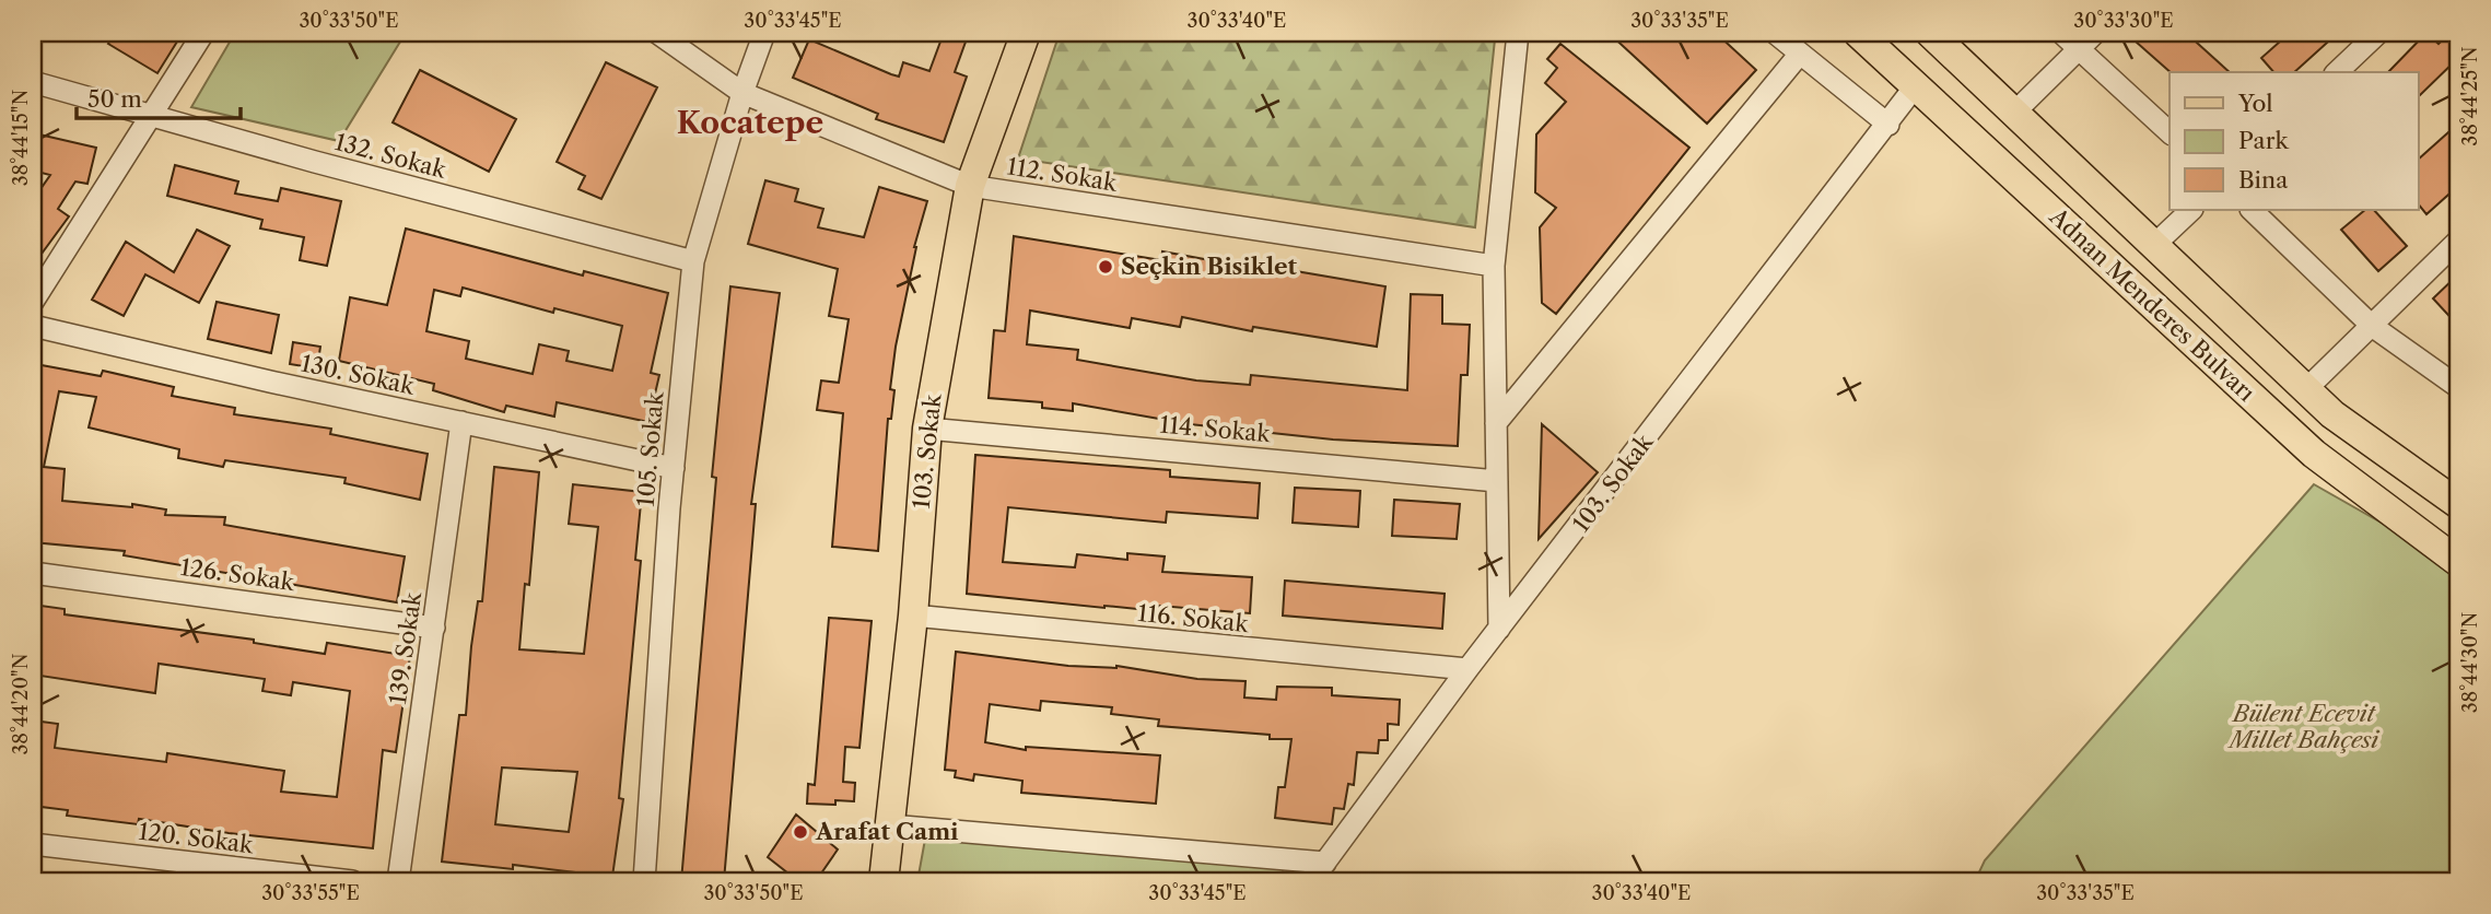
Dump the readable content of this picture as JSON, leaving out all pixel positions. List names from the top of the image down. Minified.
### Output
{"streets":{"main road":["Adnan Menderes Bulvarı","103. Sokak"],"street":["132. Sokak","112. Sokak","130. Sokak","114. Sokak","105. Sokak","126. Sokak","116. Sokak","139. Sokak","120. Sokak"]},"crossings":[["132. Sokak","105. Sokak"],["112. Sokak","105. Sokak"],["112. Sokak","103. Sokak"],["Adnan Menderes Bulvarı","103. Sokak"],["130. Sokak","105. Sokak"],["130. Sokak","139. Sokak"],["114. Sokak","103. Sokak"],["103. Sokak","116. Sokak"],["126. Sokak","139. Sokak"]],"districts":["Kocatepe"],"parks":["Bülent Ecevit Millet Bahçesi"],"places":["Seçkin Bisiklet","Arafat Cami"],"legend":["Yol","Park","Bina"],"scale_bar":"50 m","coordinates":["30°33'50\"E","30°33'45\"E","30°33'40\"E","30°33'35\"E","30°33'30\"E","38°44'25\"N","38°44'15\"N","38°44'30\"N","38°44'20\"N","30°33'55\"E"]}
